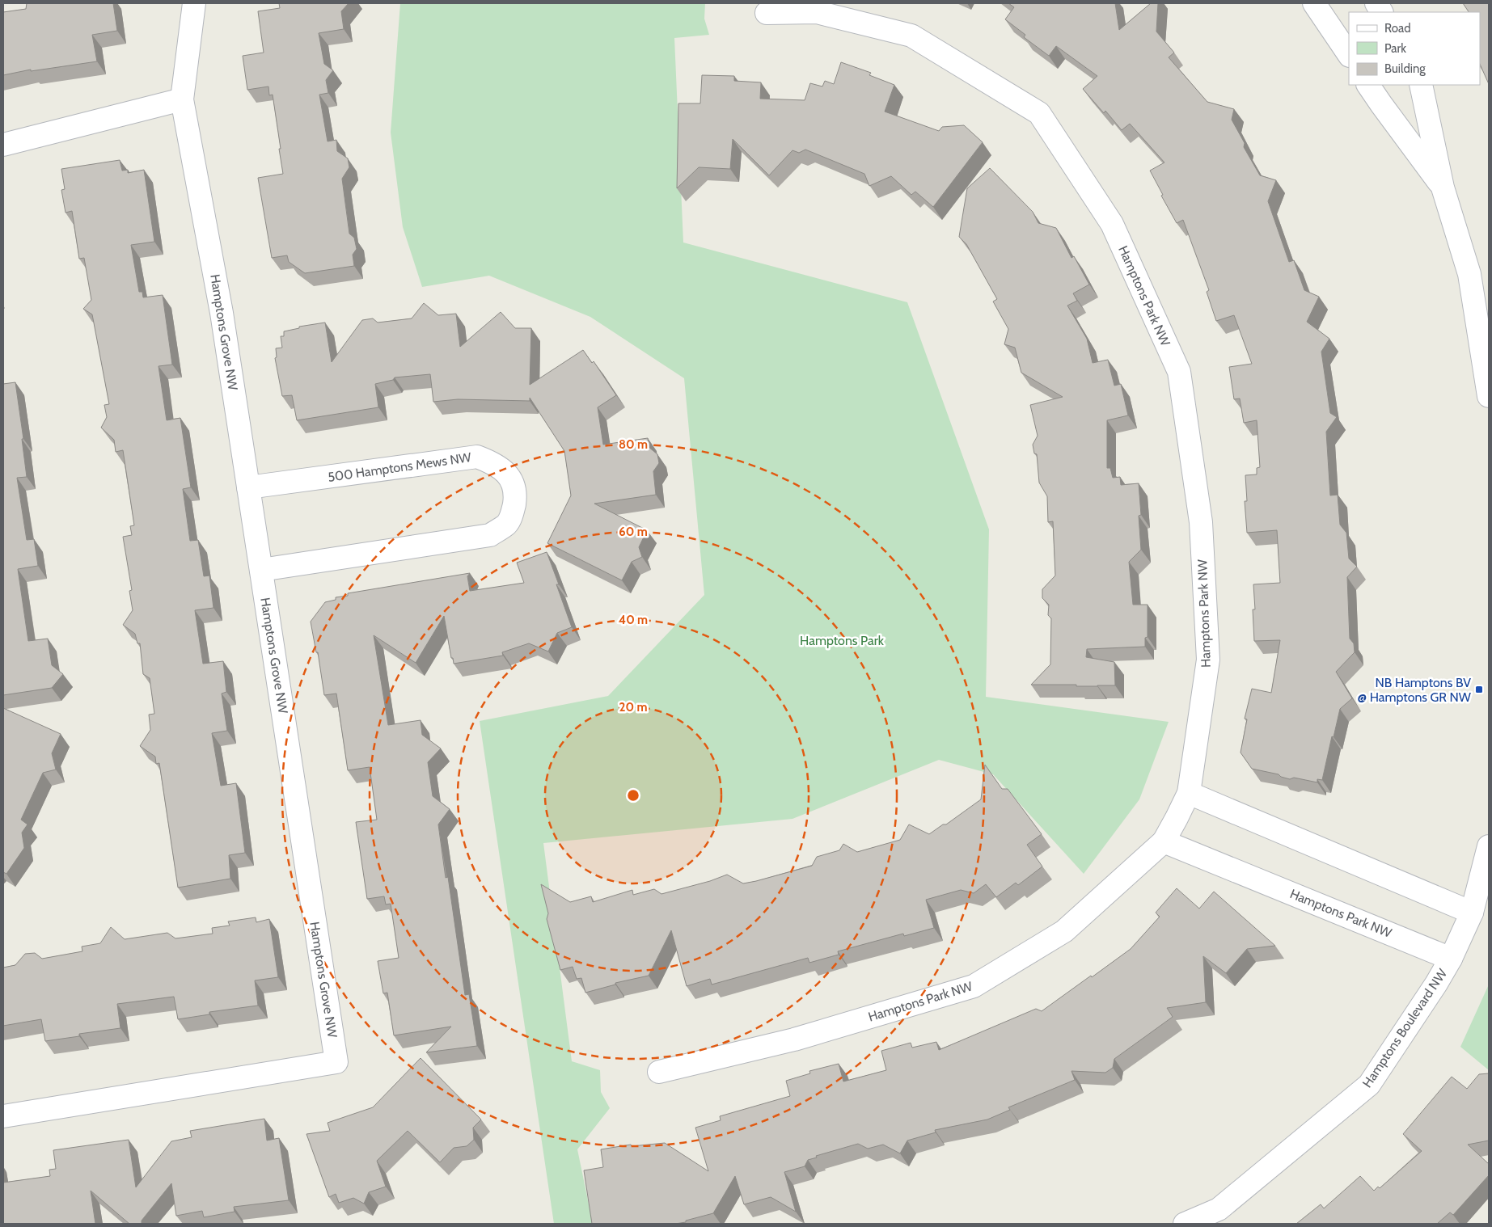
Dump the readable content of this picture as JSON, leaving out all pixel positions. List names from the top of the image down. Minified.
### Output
{"streets":{"street":["Hamptons Park NW","Hamptons Grove NW","500 Hamptons Mews NW","Hamptons Boulevard NW"]},"crossings":[["Hamptons Park NW","Hamptons Boulevard NW"],["Hamptons Grove NW","500 Hamptons Mews NW"]],"parks":["Hamptons Park"],"places":{"transit":["NB Hamptons BV @ Hamptons GR NW"]},"legend":["Road","Park","Building"],"rings":["80 m","60 m","40 m","20 m"]}
